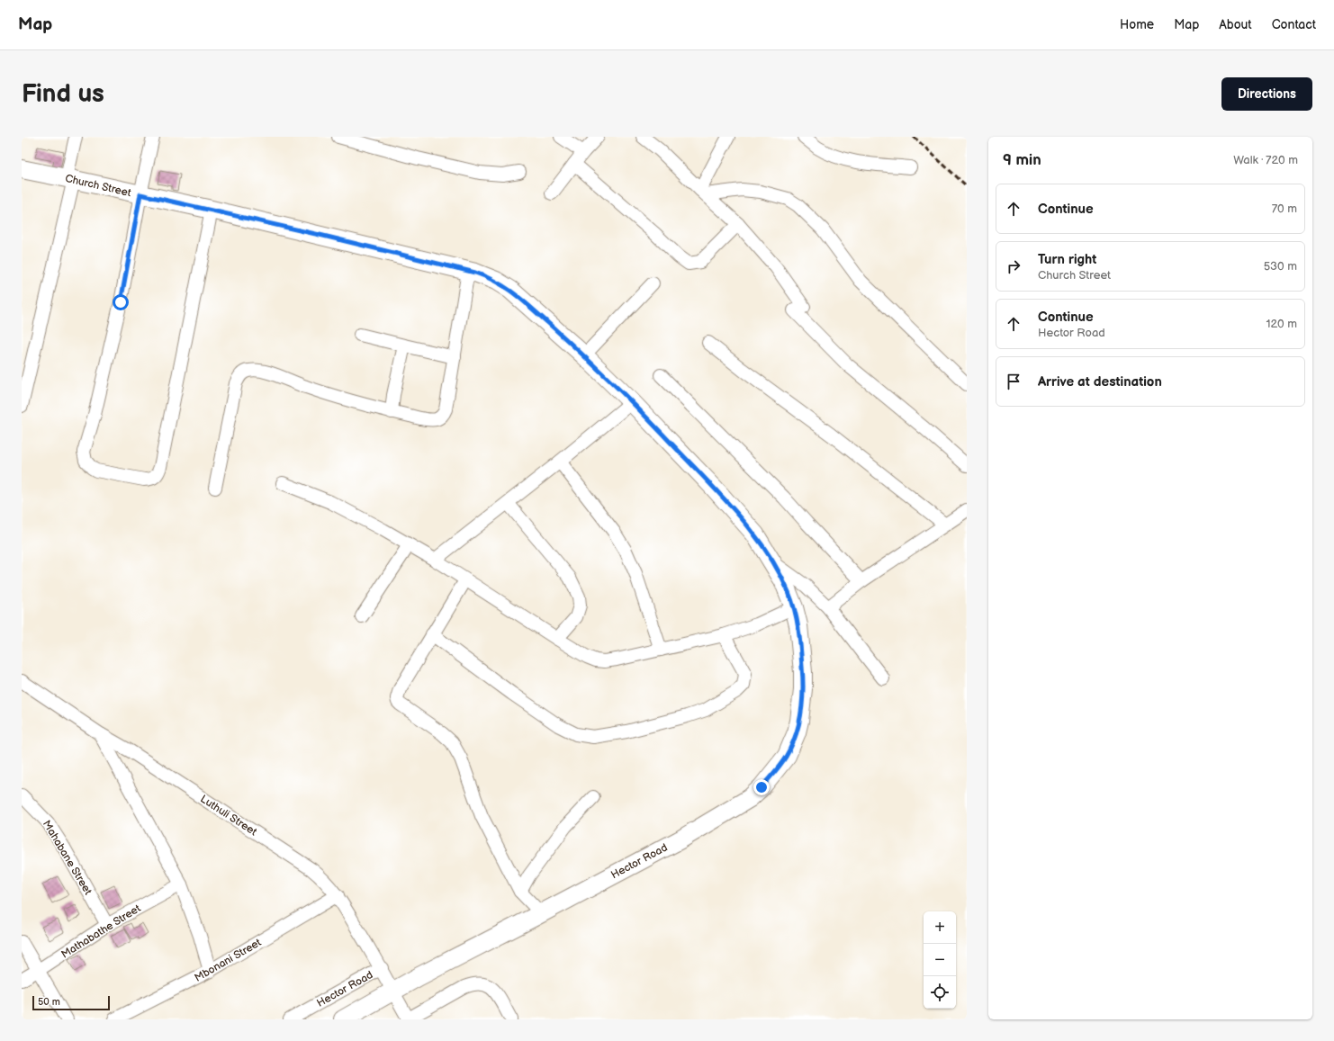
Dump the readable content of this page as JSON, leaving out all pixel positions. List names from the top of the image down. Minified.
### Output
{"streets":{"street":["Church Street","Luthuli Street","Mahabane Street","Hector Road","Mathabathe Street","Mbonani Street"]},"crossings":[["Church Street","Hector Road"],["Luthuli Street","Hector Road"],["Luthuli Street","Mbonani Street"],["Mahabane Street","Mathabathe Street"]],"scale_bar":"50 m","page":{"header":"Map","nav":["Home","Map","About","Contact"],"buttons":"Directions","title":"Find us","heading":["9 min","Walk · 720 m"],"list":[["Continue","70 m"],["Turn right","Church Street","530 m"],["Continue","Hector Road","120 m"],"Arrive at destination"],"map_buttons":["+","−"],"scale":"50 m"}}
